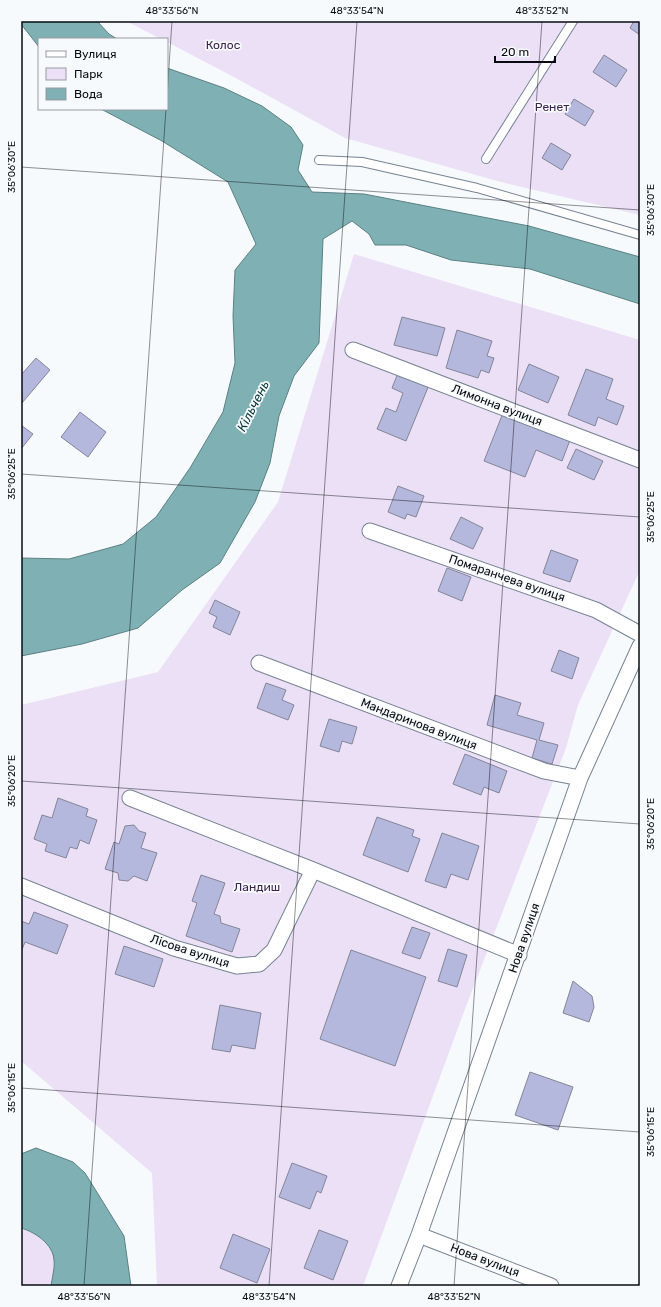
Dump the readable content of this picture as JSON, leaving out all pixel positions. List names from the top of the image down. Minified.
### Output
{"streets":{"street":["Лимонна вулиця","Помаранчева вулиця","Мандаринова вулиця","Нова вулиця","Лісова вулиця"]},"crossings":[["Мандаринова вулиця","Нова вулиця"]],"water":["Кільчень"],"parks":["Колос","Ренет","Ландиш"],"legend":["Вулиця","Парк","Вода"],"scale_bar":"20 m","coordinates":["48°33'56\"N","48°33'54\"N","48°33'52\"N","35°06'30\"E","35°06'25\"E","35°06'20\"E","35°06'15\"E"]}
